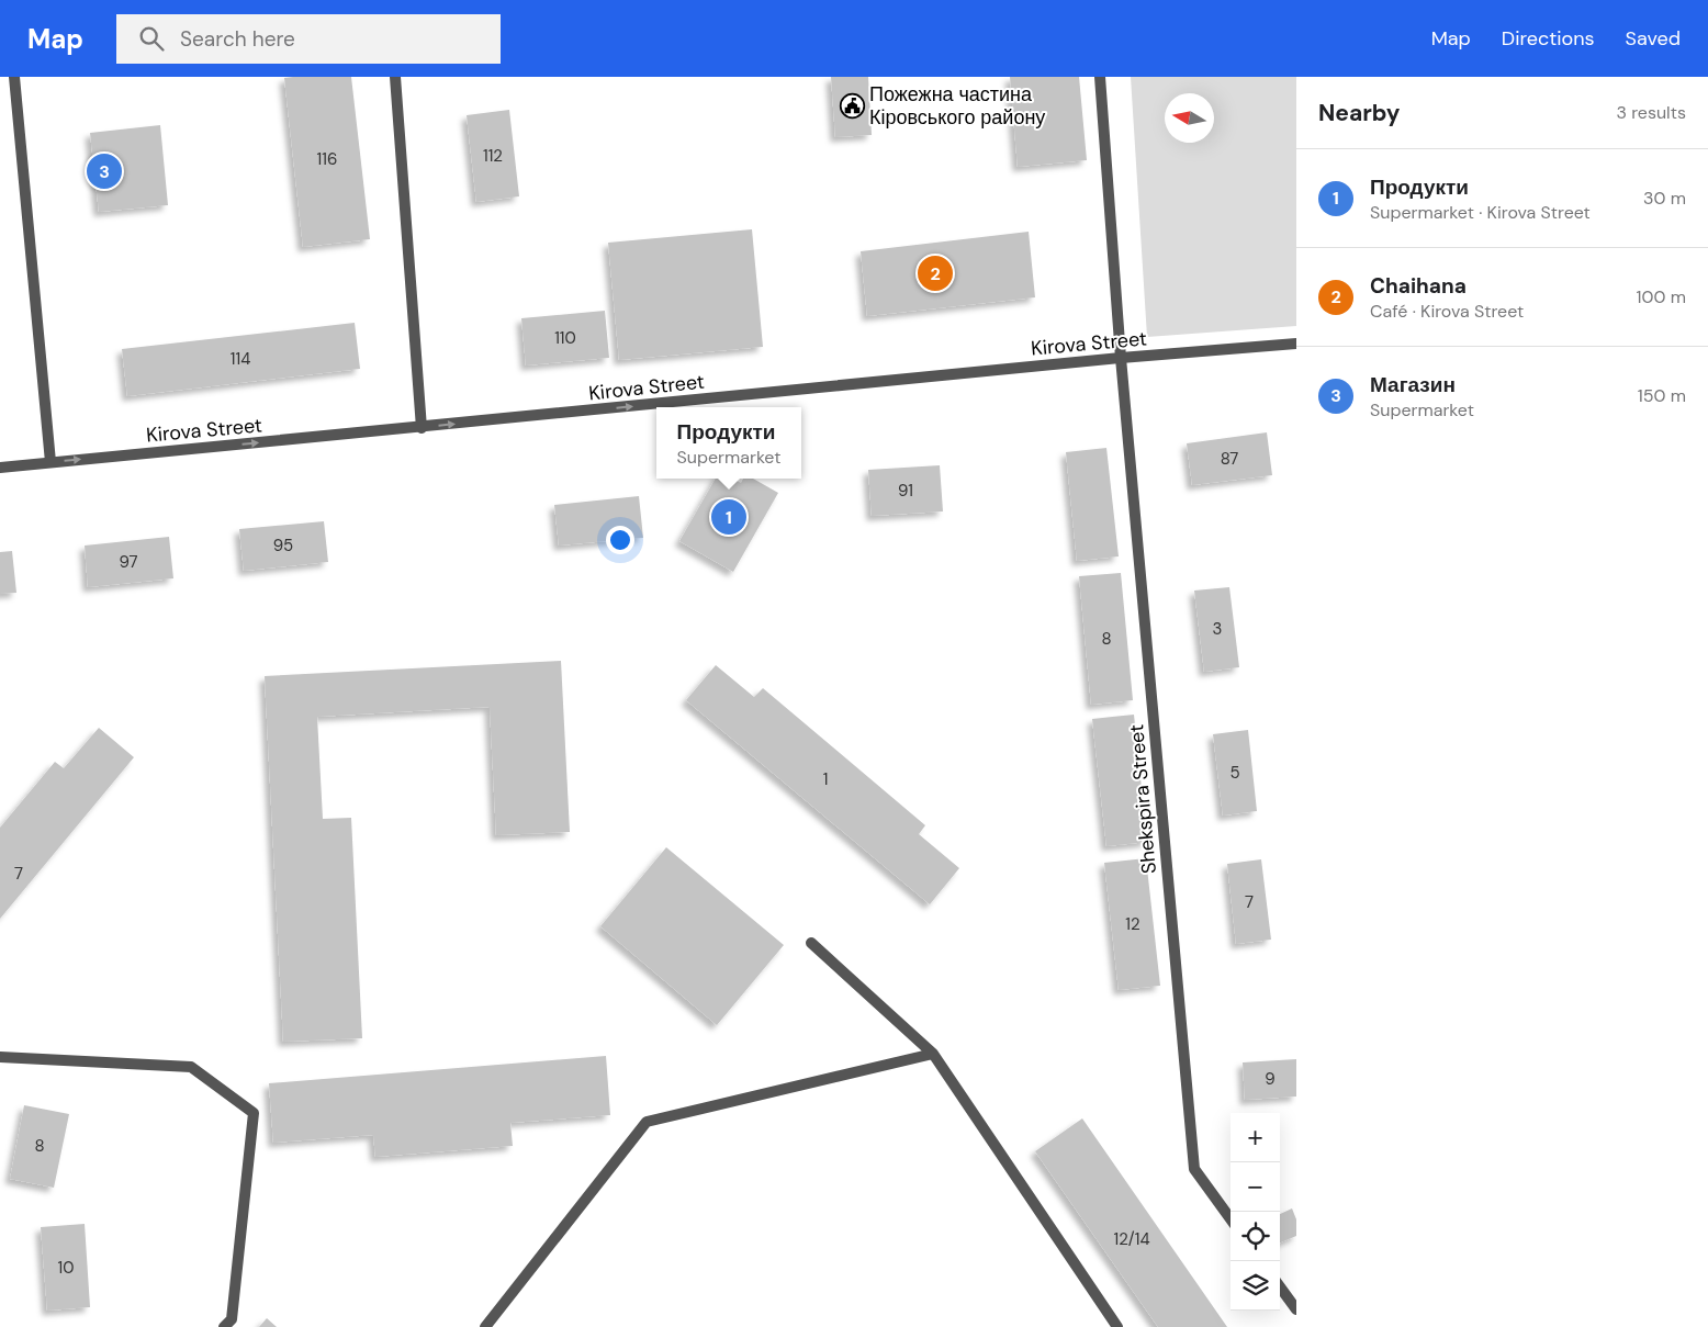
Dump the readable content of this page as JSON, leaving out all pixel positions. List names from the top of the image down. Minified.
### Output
{"streets":{"street":["Kirova Street","Shekspira Street"]},"crossings":[["Kirova Street","Shekspira Street"]],"one_way":["Kirova Street"],"places":{"public building":["Пожежна частина Кіровського району"]},"house_numbers":["112","116","110","114","87","91","95","97","3","8","5","1","7","7","12","9","8","12/14","10"],"north":"left","page":{"header":"Map","search":"Search here","nav":["Map","Directions","Saved"],"heading":["Nearby","3 results"],"list":[{"mark":"1","name":"Продукти","note":"Supermarket · Kirova Street","value":"30 m"},{"mark":"2","name":"Chaihana","note":"Café · Kirova Street","value":"100 m"},{"mark":"3","name":"Магазин","note":"Supermarket","value":"150 m"}],"pins":["3","2","1"],"popup":["Продукти","Supermarket"],"map_buttons":["+","−"]}}
